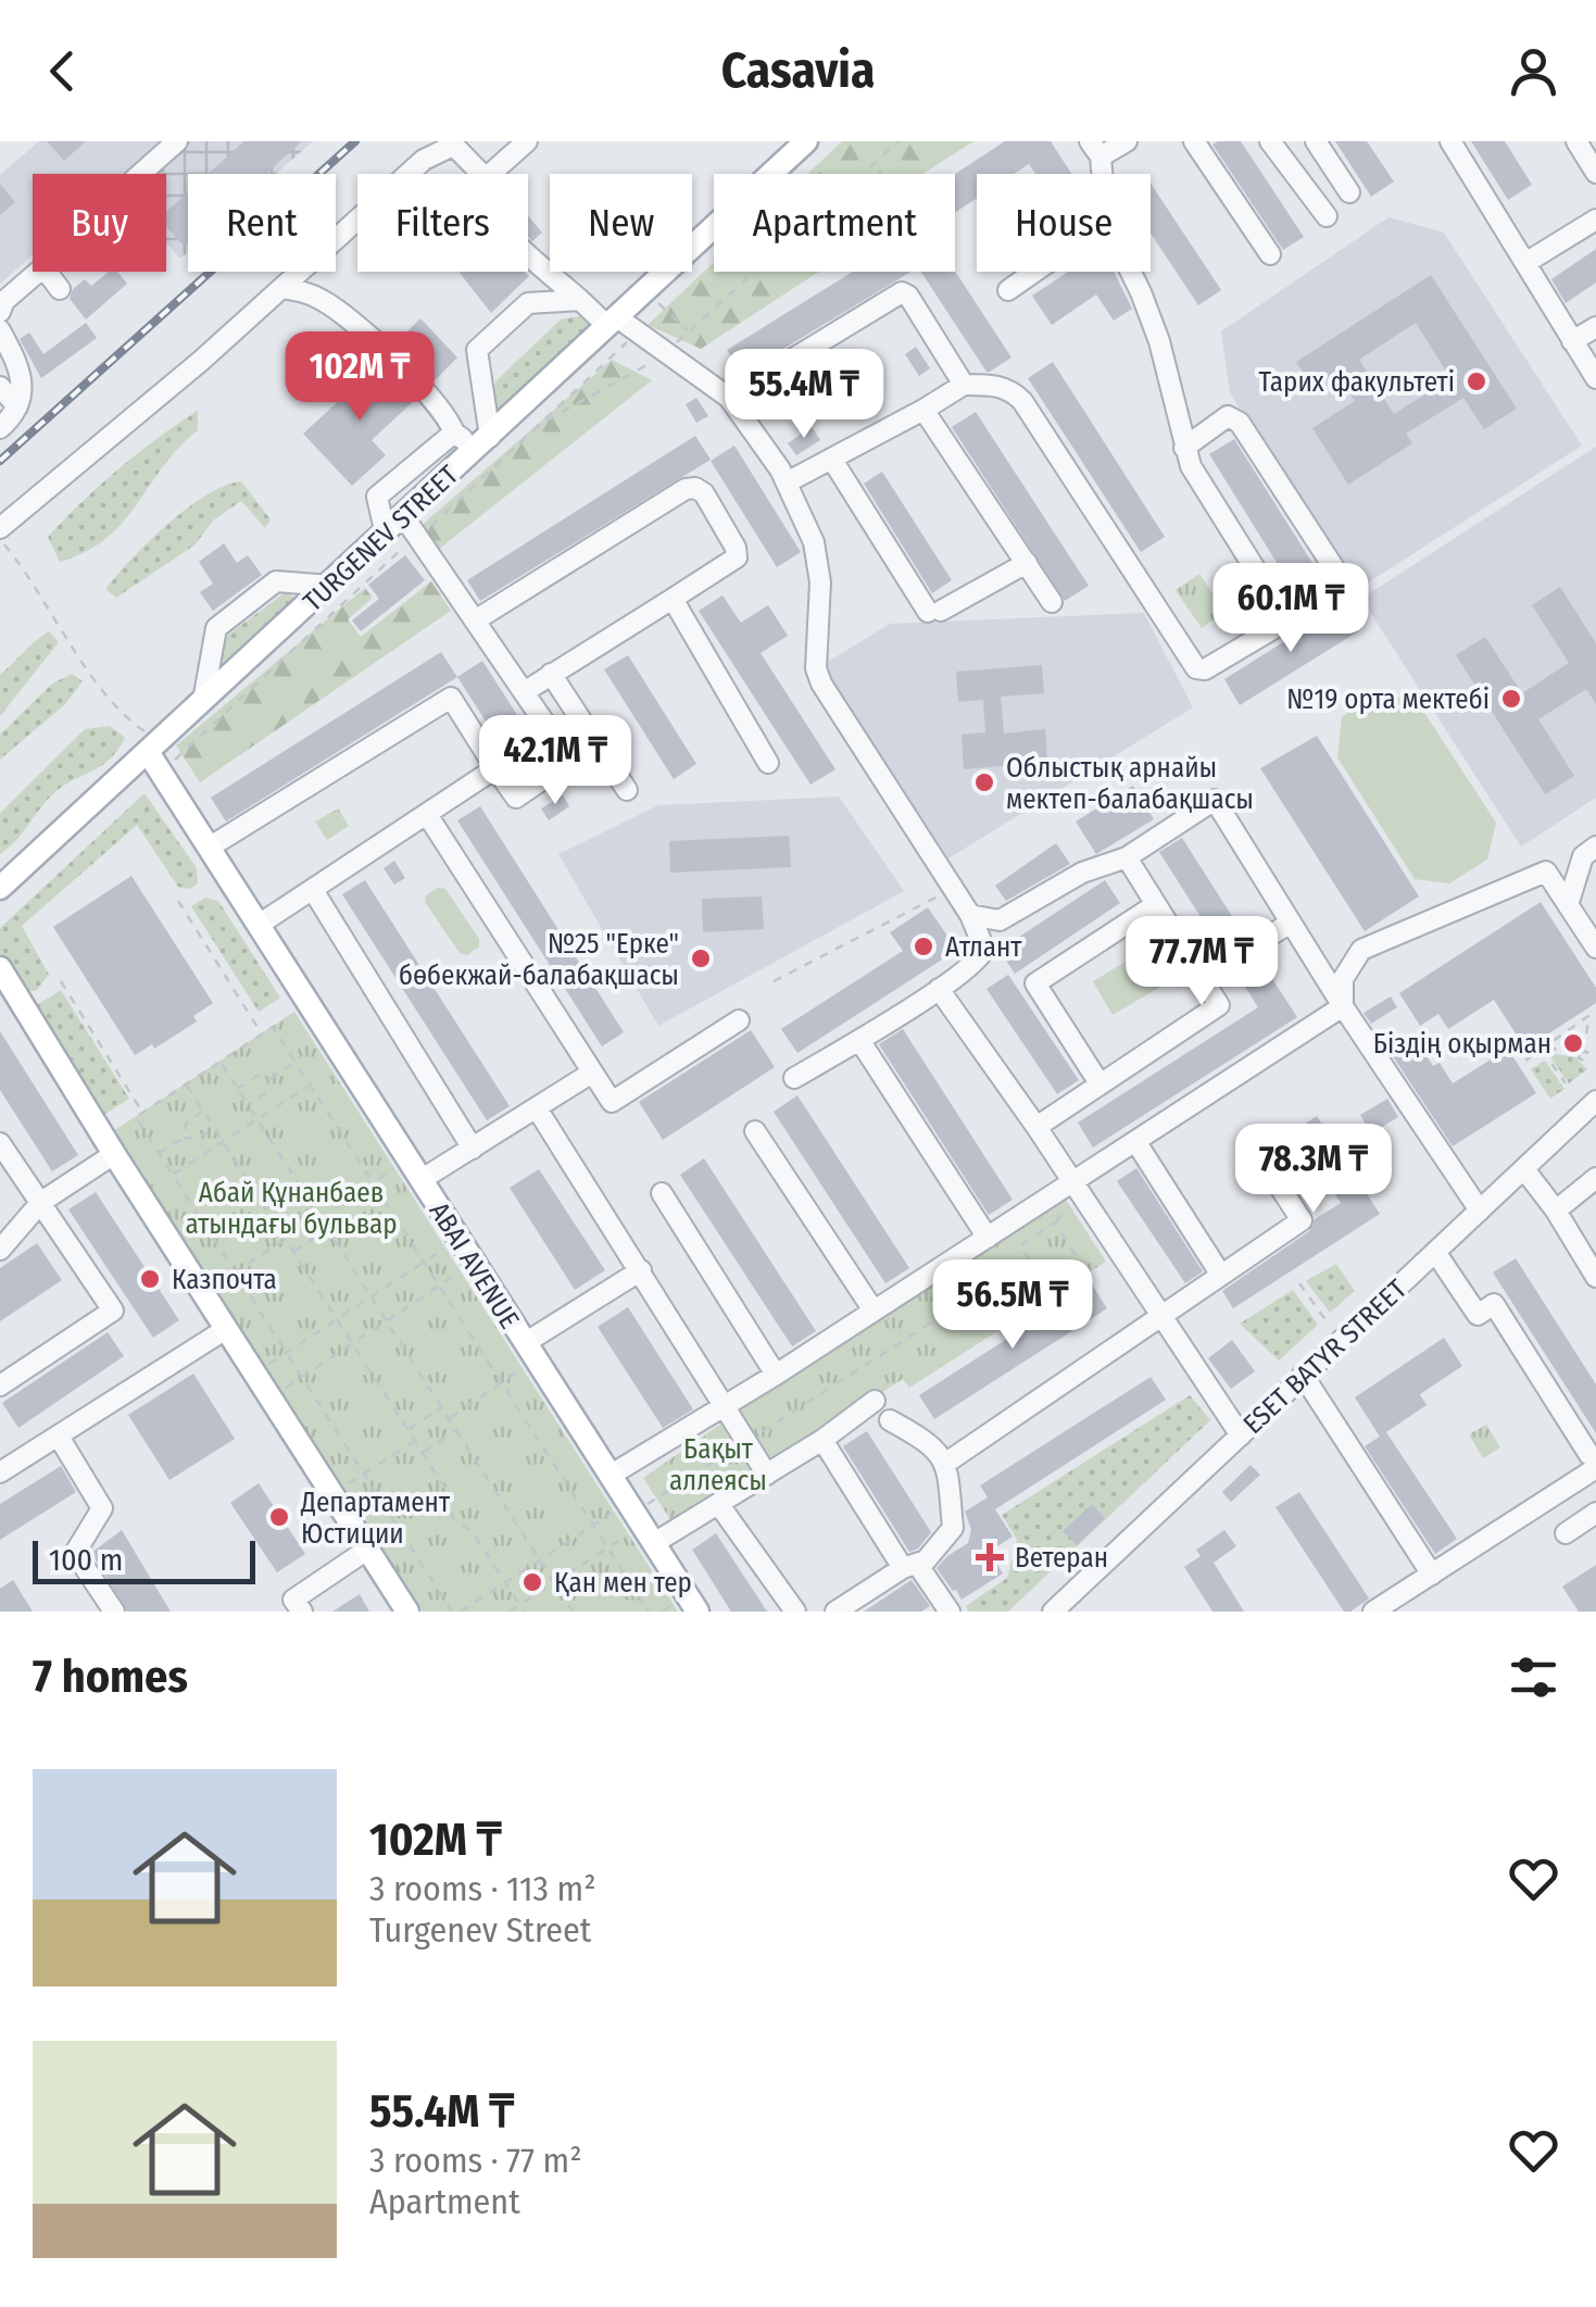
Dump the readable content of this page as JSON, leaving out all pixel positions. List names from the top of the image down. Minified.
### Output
{"streets":{"main road":["TURGENEV STREET","ABAI AVENUE"],"street":["ESET BATYR STREET"]},"crossings":[["TURGENEV STREET","ABAI AVENUE"]],"parks":["Абай Құнанбаев атындағы бульвар","Бақыт аллеясы"],"places":{"other":["Тарих факультеті","№19 орта мектебі","Облыстық арнайы мектеп-балабақшасы","Атлант","№25 \"Ерке\" бөбекжай-балабақшасы","Біздің оқырман","Казпочта","Департамент Юстиции","Қан мен тер"],"health":["Ветеран"]},"scale_bar":"100 m","page":{"header":"Casavia","chip":["Buy","Rent","Filters","New","Apartment","House"],"price":["102M ₸","55.4M ₸","60.1M ₸","42.1M ₸","77.7M ₸","78.3M ₸","56.5M ₸"],"scale":"100 m","heading":"7 homes","list":[{"name":"102M ₸","note":"3 rooms · 113 m² · Turgenev Street"},{"name":"55.4M ₸","note":"3 rooms · 77 m² · Apartment"}]}}
